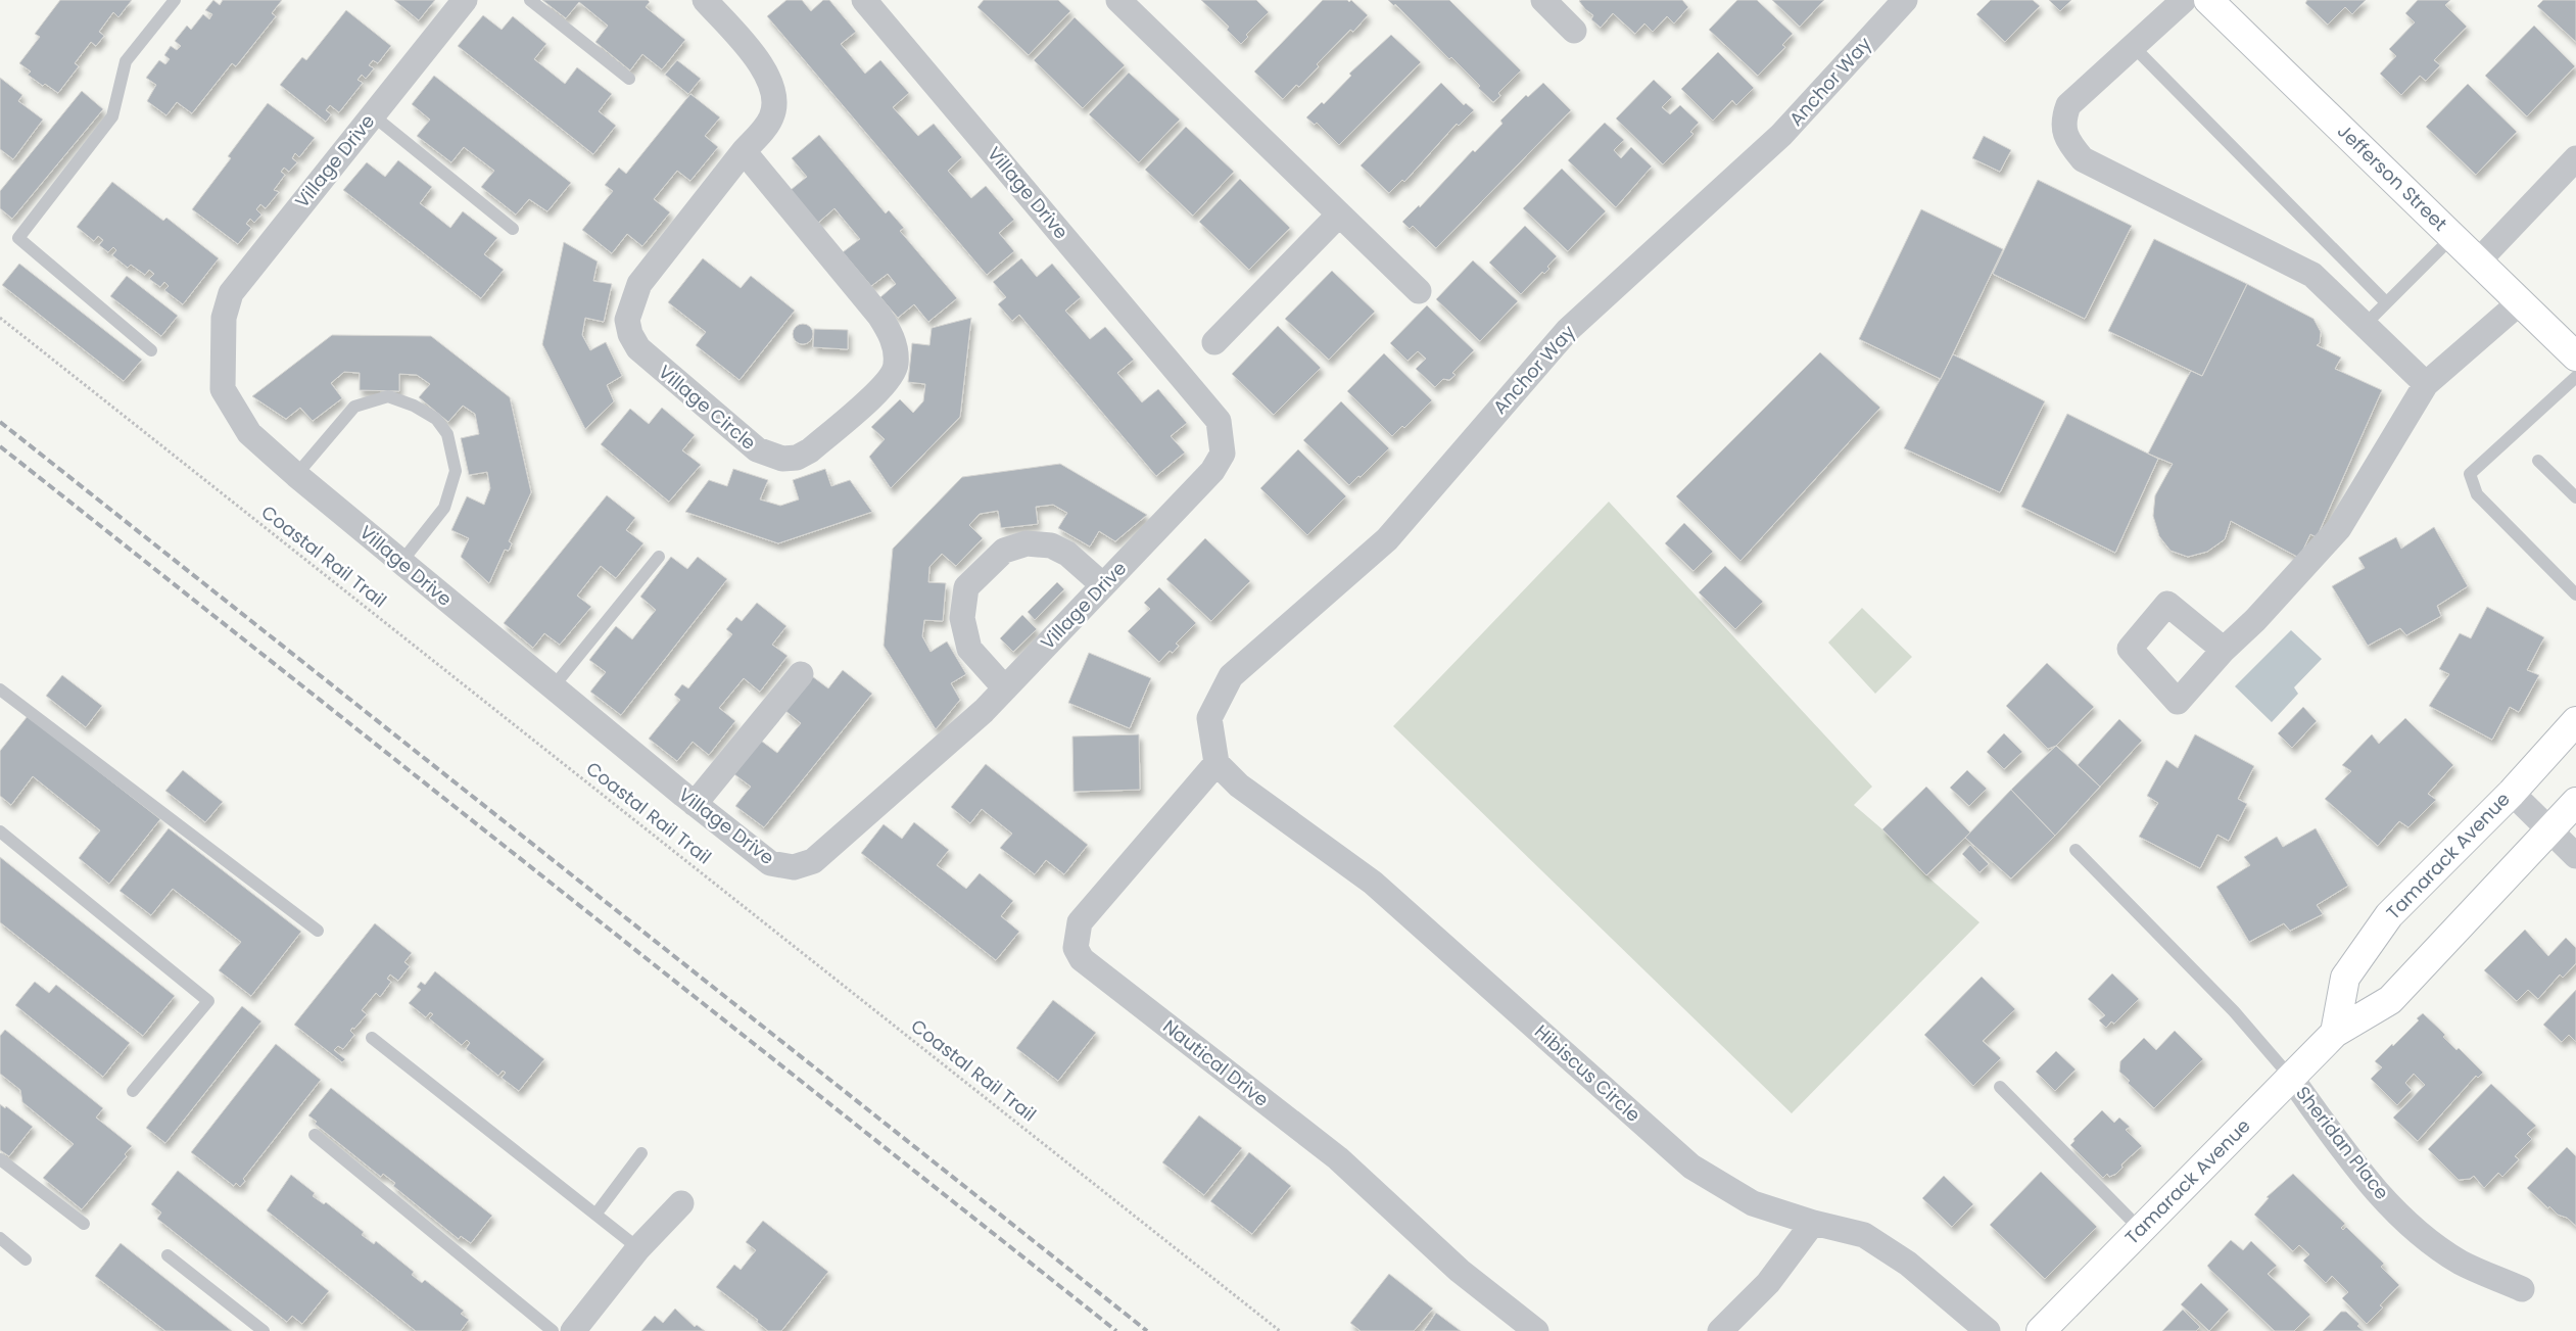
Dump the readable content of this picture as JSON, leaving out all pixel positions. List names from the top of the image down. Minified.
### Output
{"streets":{"main road":["Jefferson Street","Tamarack Avenue"],"street":["Anchor Way","Village Drive","Village Circle","Nautical Drive","Hibiscus Circle","Sheridan Place"],"path":["Coastal Rail Trail"]},"crossings":[["Anchor Way","Nautical Drive"],["Anchor Way","Hibiscus Circle"],["Tamarack Avenue","Sheridan Place"],["Nautical Drive","Hibiscus Circle"]]}
